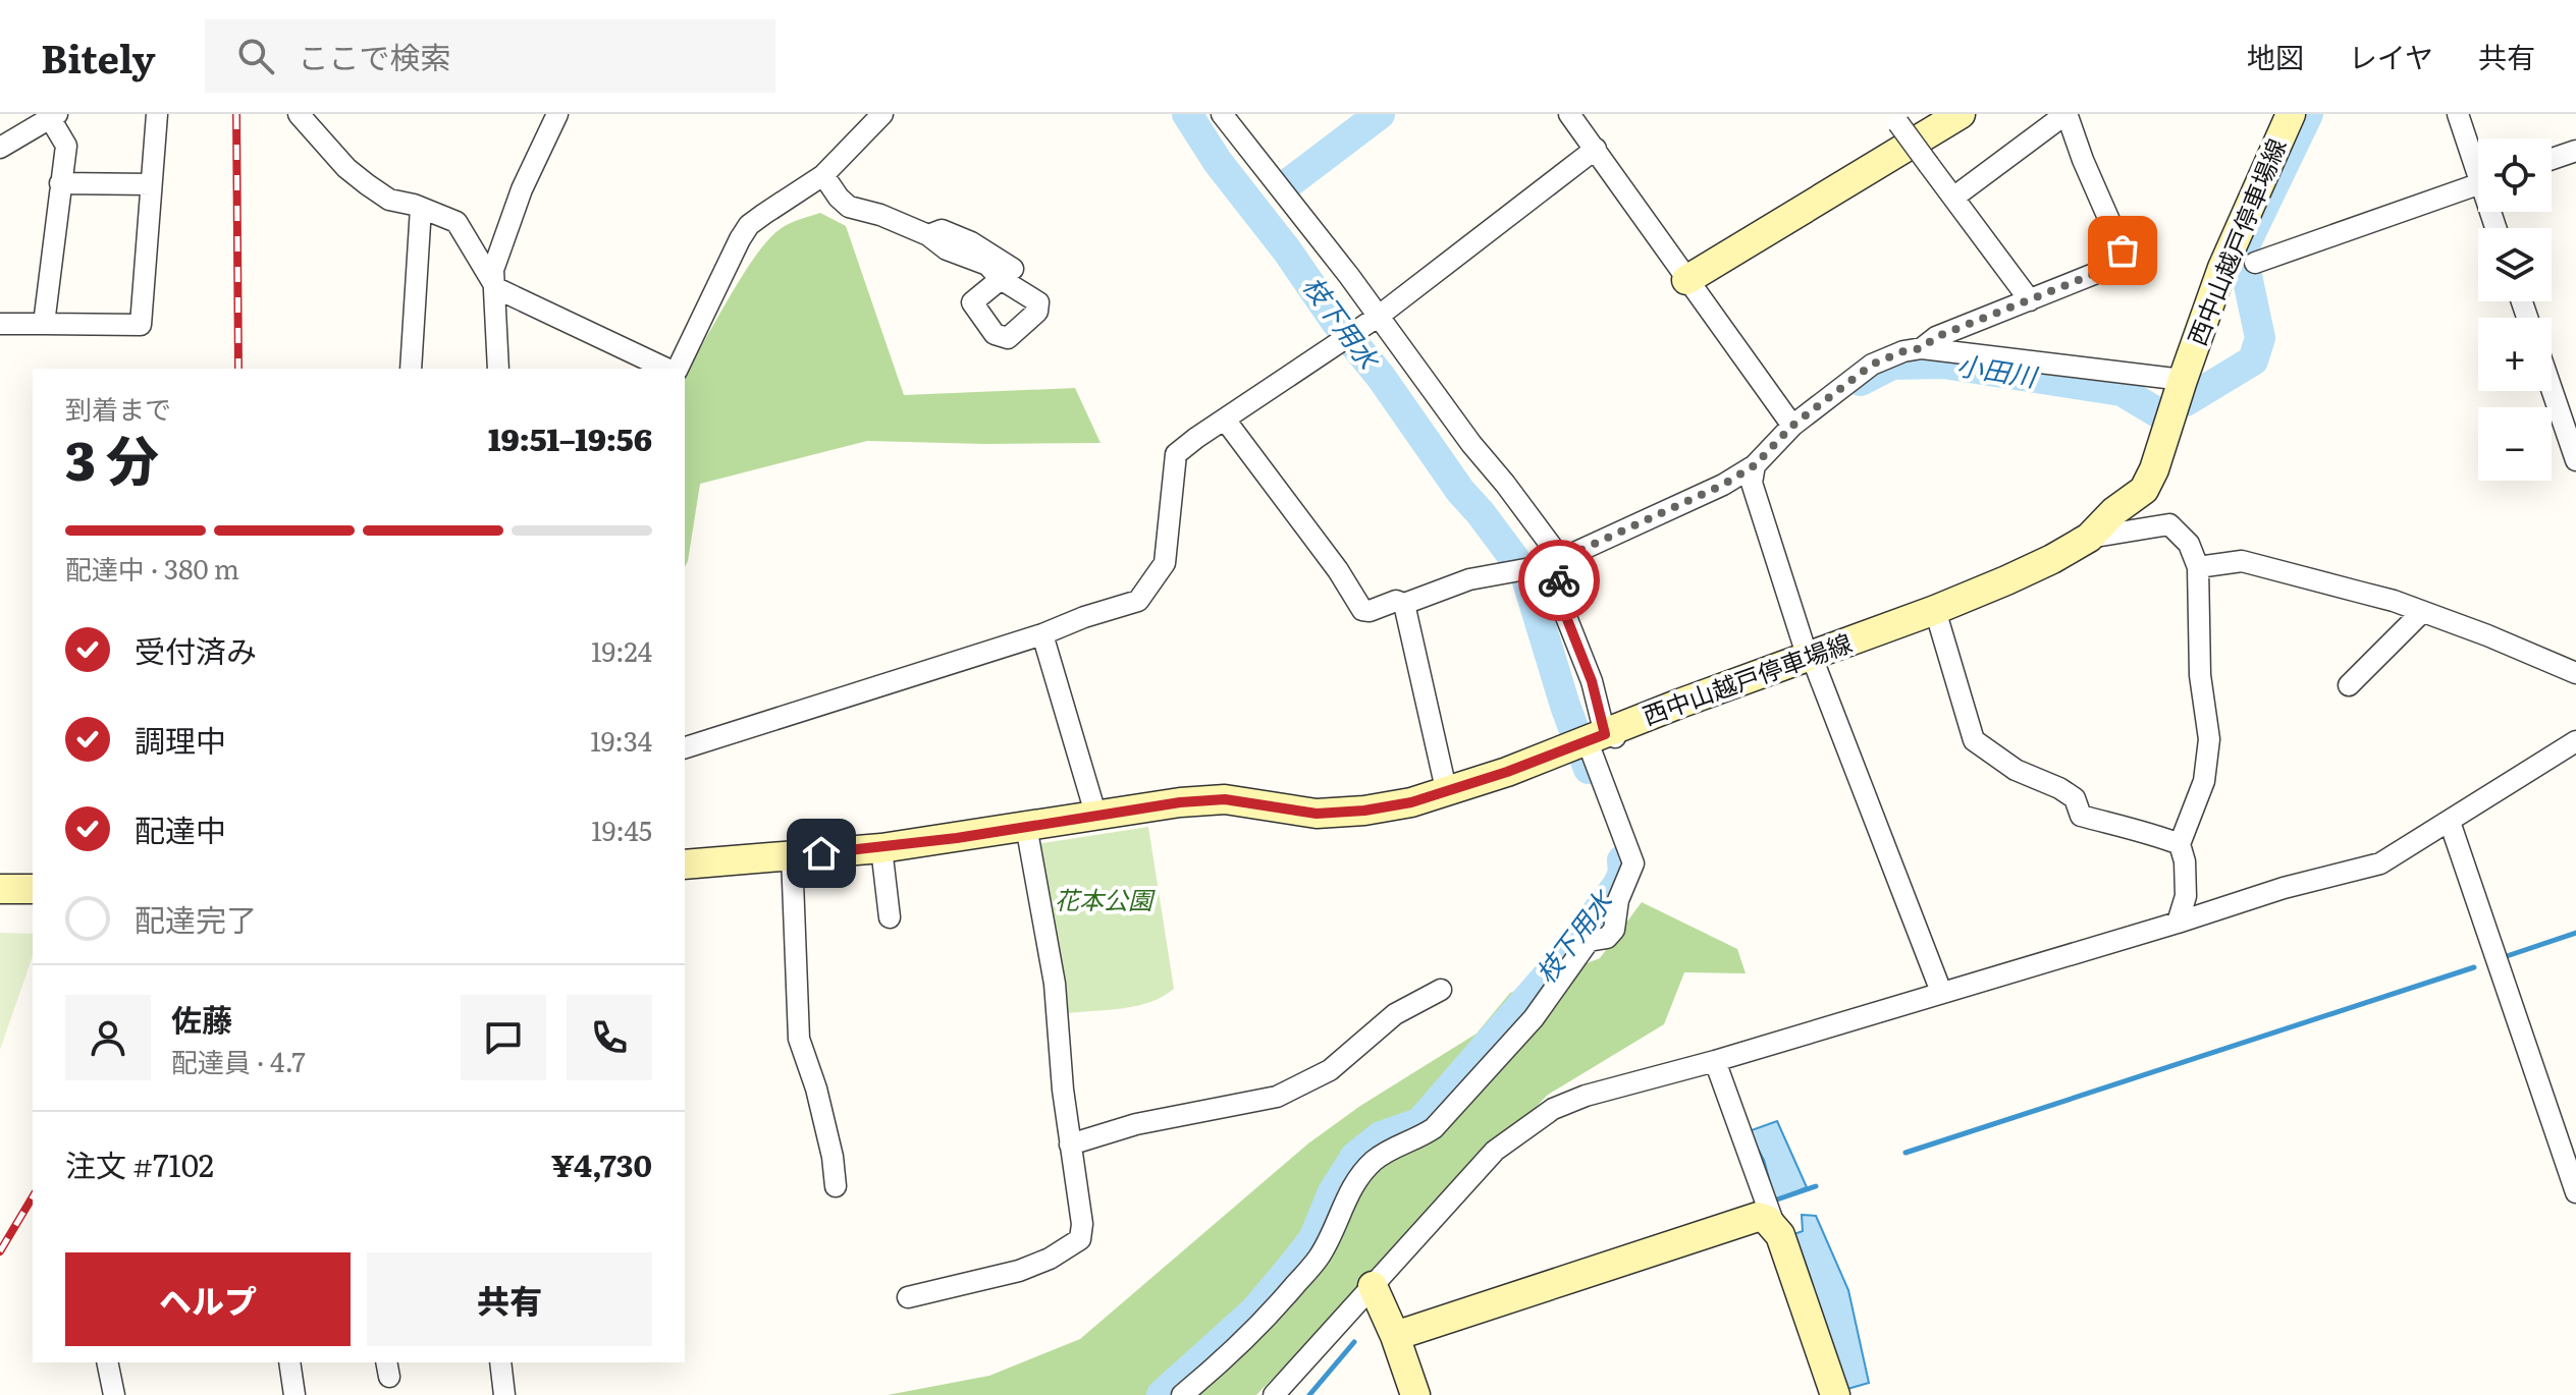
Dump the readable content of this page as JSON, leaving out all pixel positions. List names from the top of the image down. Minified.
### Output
{"streets":{"main road":["西中山越戸停車場線"]},"water":["枝下用水","小田川"],"parks":["花本公園"],"page":{"header":"Bitely","search":"ここで検索","nav":["地図","レイヤ","共有"],"map_buttons":["+","−"],"heading":["3 分","到着まで","19:51–19:56"],"panel":["佐藤","配達員 · 4.7","注文 #7102","¥4,730"],"bar":"配達中 · 380 m","list":[["受付済み","19:24"],["調理中","19:34"],["配達中","19:45"],"配達完了"],"buttons":["ヘルプ","共有"]}}
